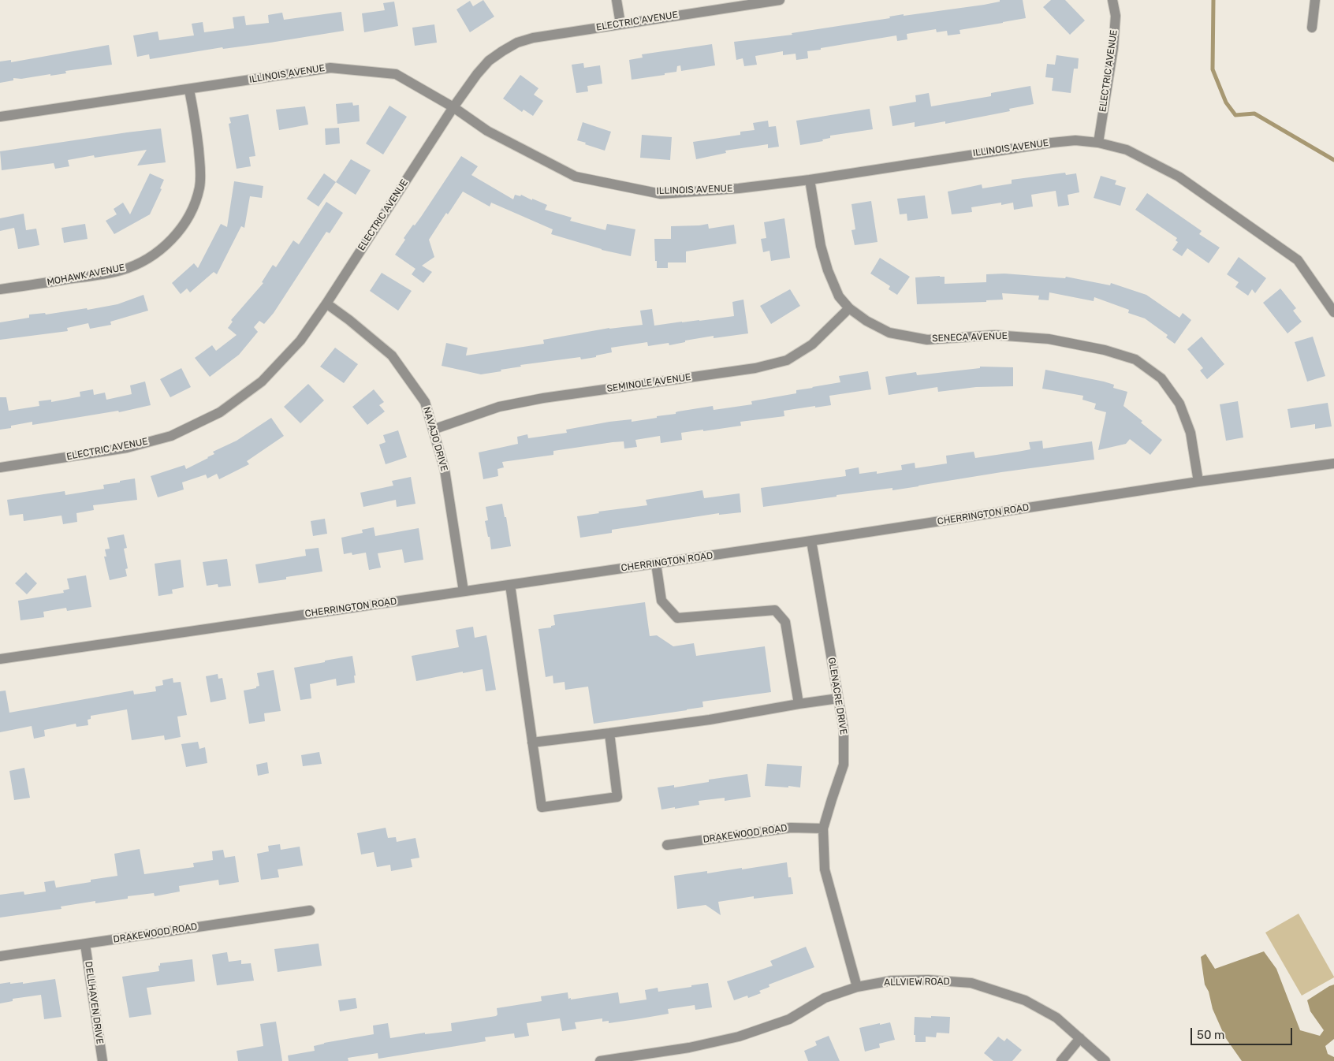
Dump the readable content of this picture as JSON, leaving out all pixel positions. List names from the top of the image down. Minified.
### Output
{"streets":{"street":["ELECTRIC AVENUE","ILLINOIS AVENUE","MOHAWK AVENUE","SENECA AVENUE","SEMINOLE AVENUE","NAVAJO DRIVE","CHERRINGTON ROAD","GLENACRE DRIVE","DRAKEWOOD ROAD","ALLVIEW ROAD","DELLHAVEN DRIVE"]},"crossings":[["ELECTRIC AVENUE","ILLINOIS AVENUE"],["ELECTRIC AVENUE","NAVAJO DRIVE"],["ILLINOIS AVENUE","MOHAWK AVENUE"],["ILLINOIS AVENUE","SENECA AVENUE"],["SENECA AVENUE","SEMINOLE AVENUE"],["SENECA AVENUE","CHERRINGTON ROAD"],["SEMINOLE AVENUE","NAVAJO DRIVE"],["NAVAJO DRIVE","CHERRINGTON ROAD"],["CHERRINGTON ROAD","GLENACRE DRIVE"],["GLENACRE DRIVE","DRAKEWOOD ROAD"],["GLENACRE DRIVE","ALLVIEW ROAD"],["DRAKEWOOD ROAD","DELLHAVEN DRIVE"]],"scale_bar":"50 m"}
